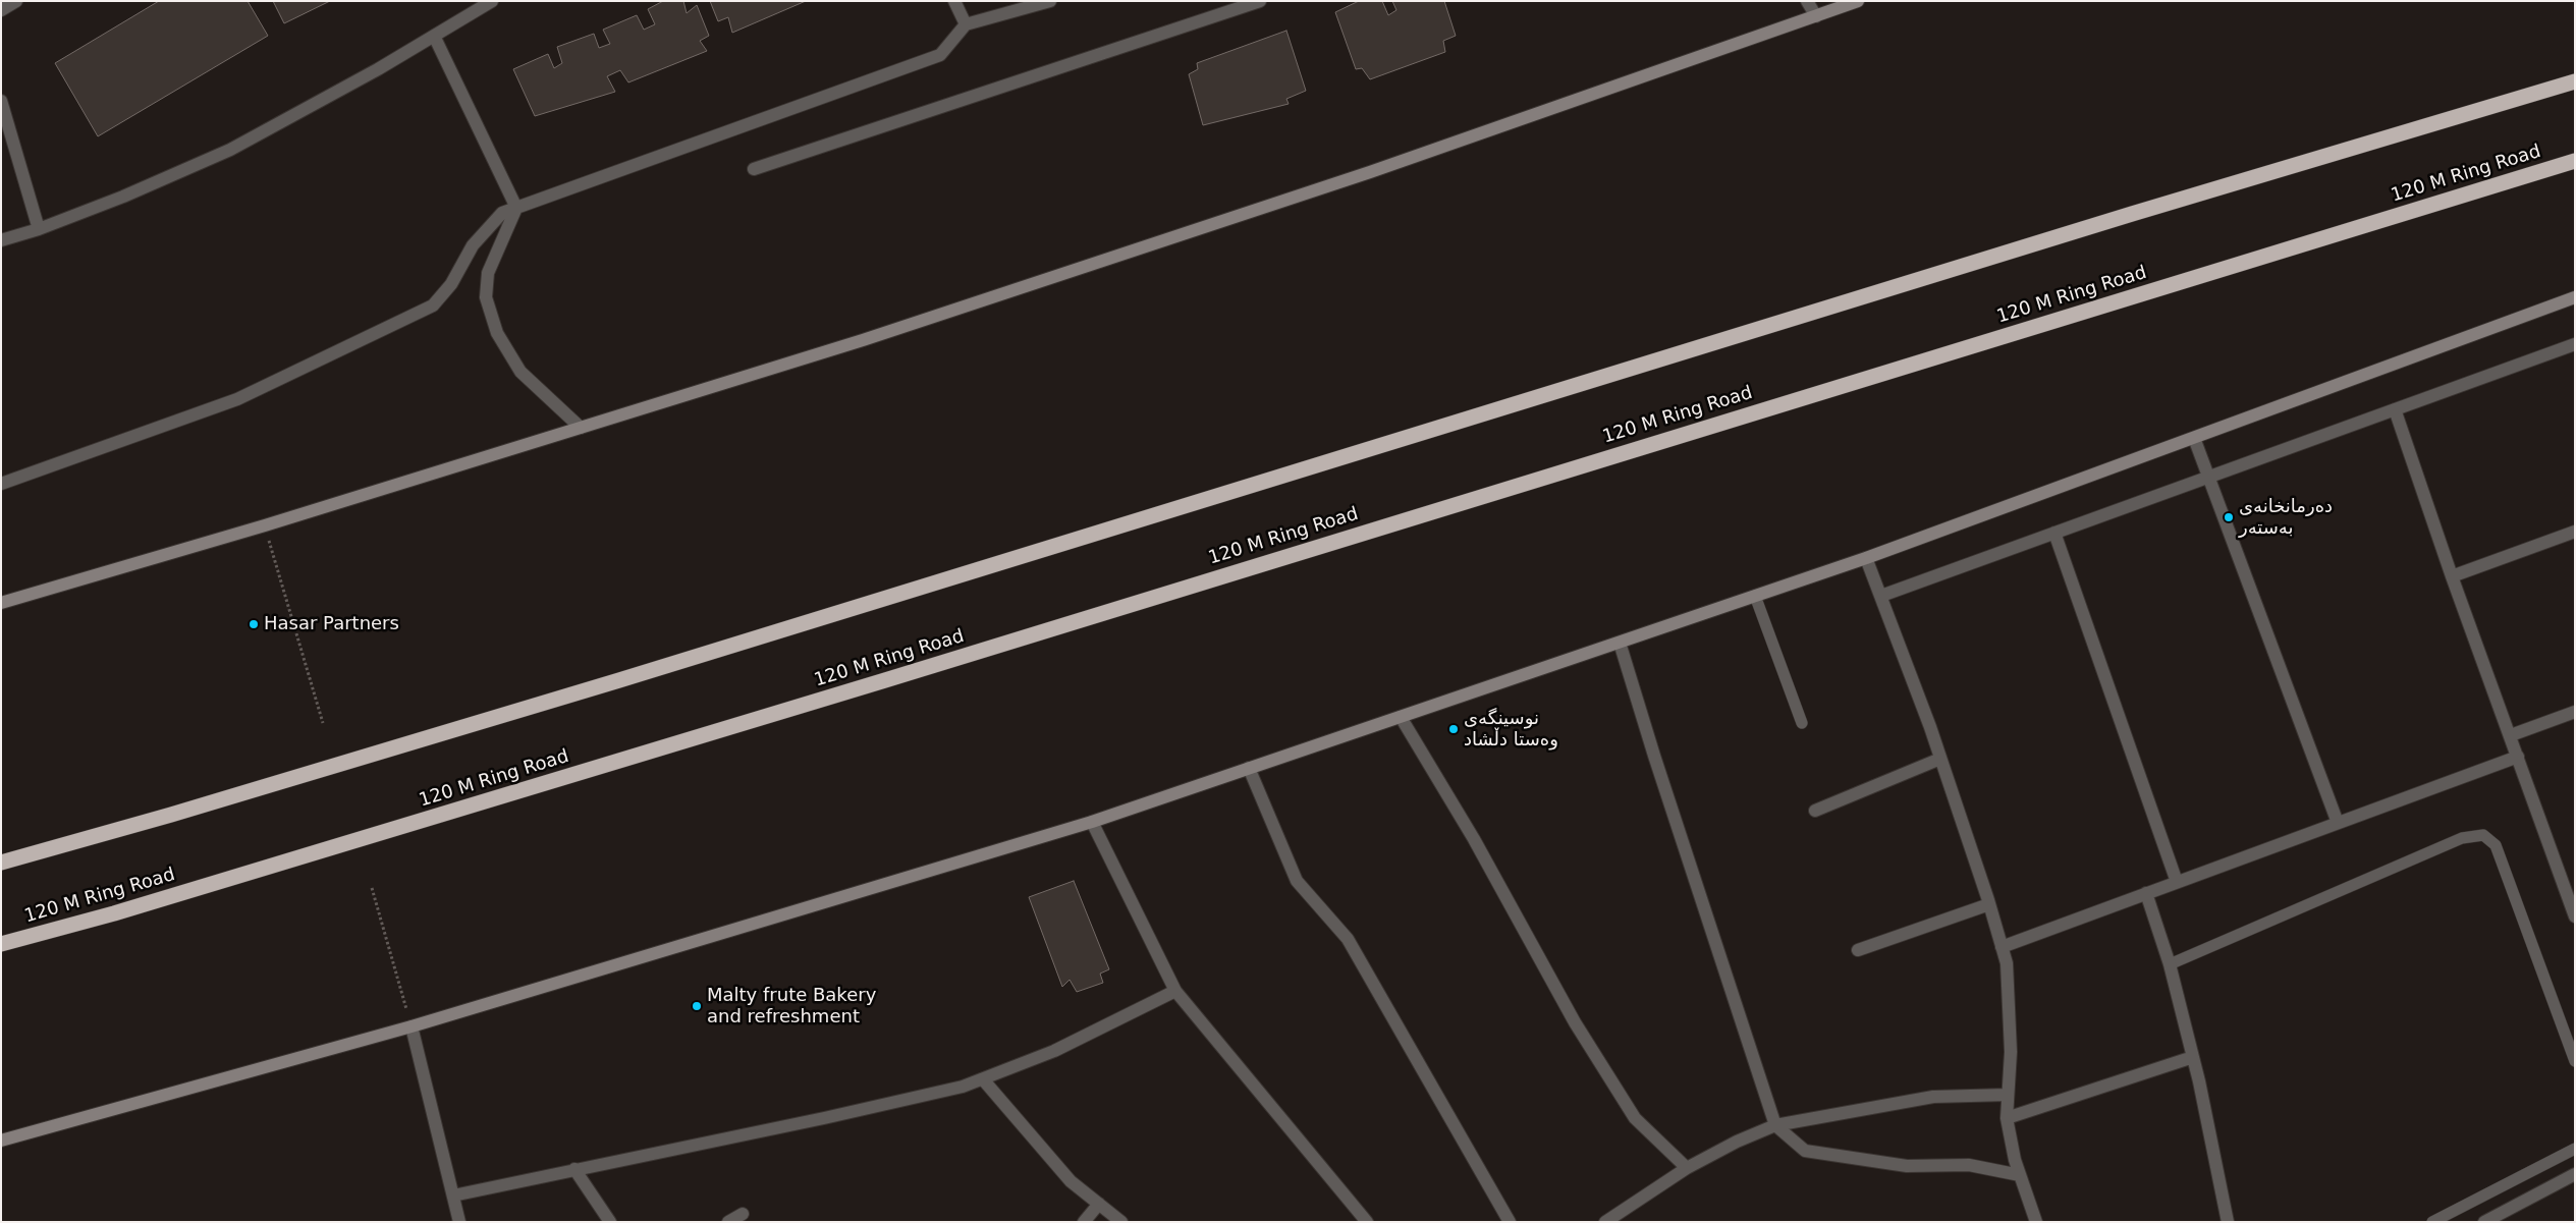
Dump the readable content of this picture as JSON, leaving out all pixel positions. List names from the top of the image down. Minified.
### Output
{"streets":{"highway":["120 M Ring Road"]},"places":["دەرمانخانەی بەستەر","Hasar Partners","نوسینگەی وەستا دڵشاد","Malty frute Bakery and refreshment"]}
